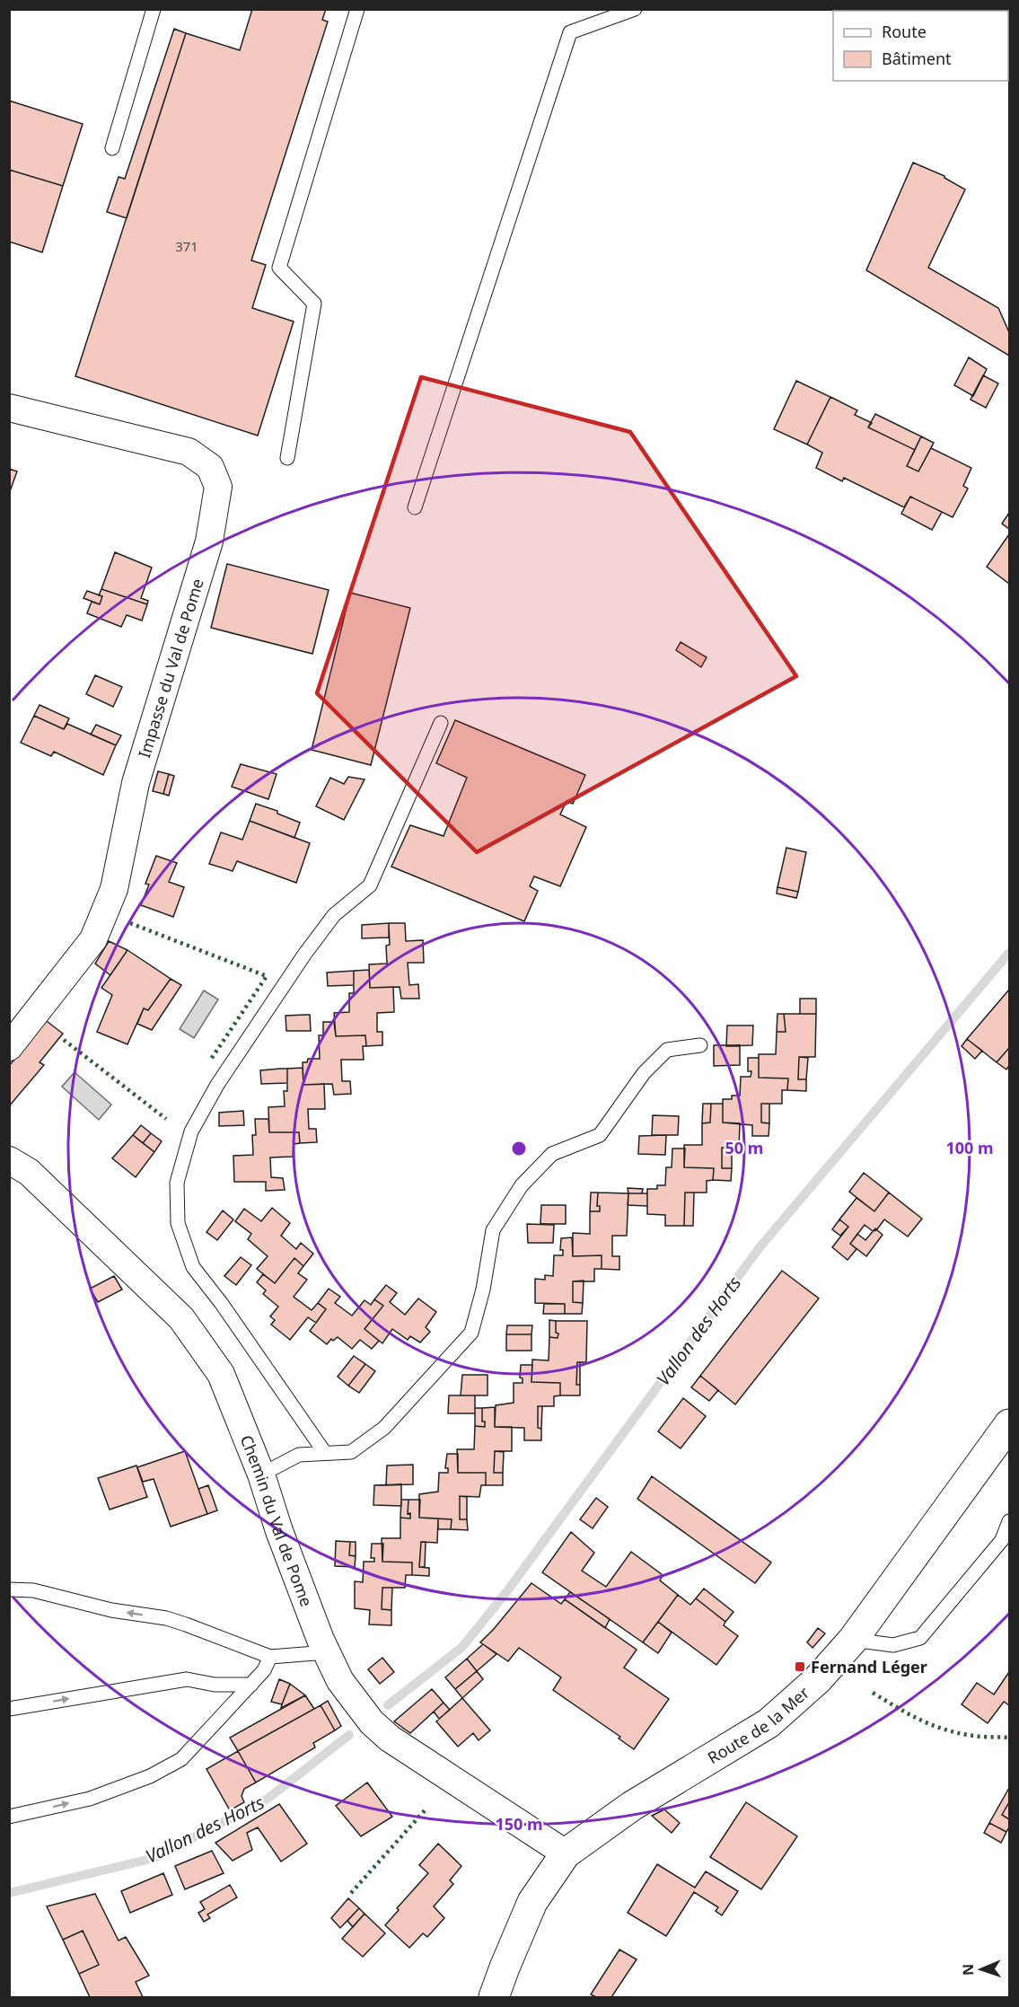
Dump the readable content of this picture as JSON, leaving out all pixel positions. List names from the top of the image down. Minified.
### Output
{"streets":{"main road":["Route de la Mer"],"street":["Impasse du Val de Pome","Chemin du Val de Pome"]},"crossings":[["Chemin du Val de Pome","Route de la Mer"]],"water":["Vallon des Horts"],"places":{"transit":["Fernand Léger"]},"house_numbers":["371"],"legend":["Route","Bâtiment"],"north":"left","rings":["50 m","100 m","150 m"]}
